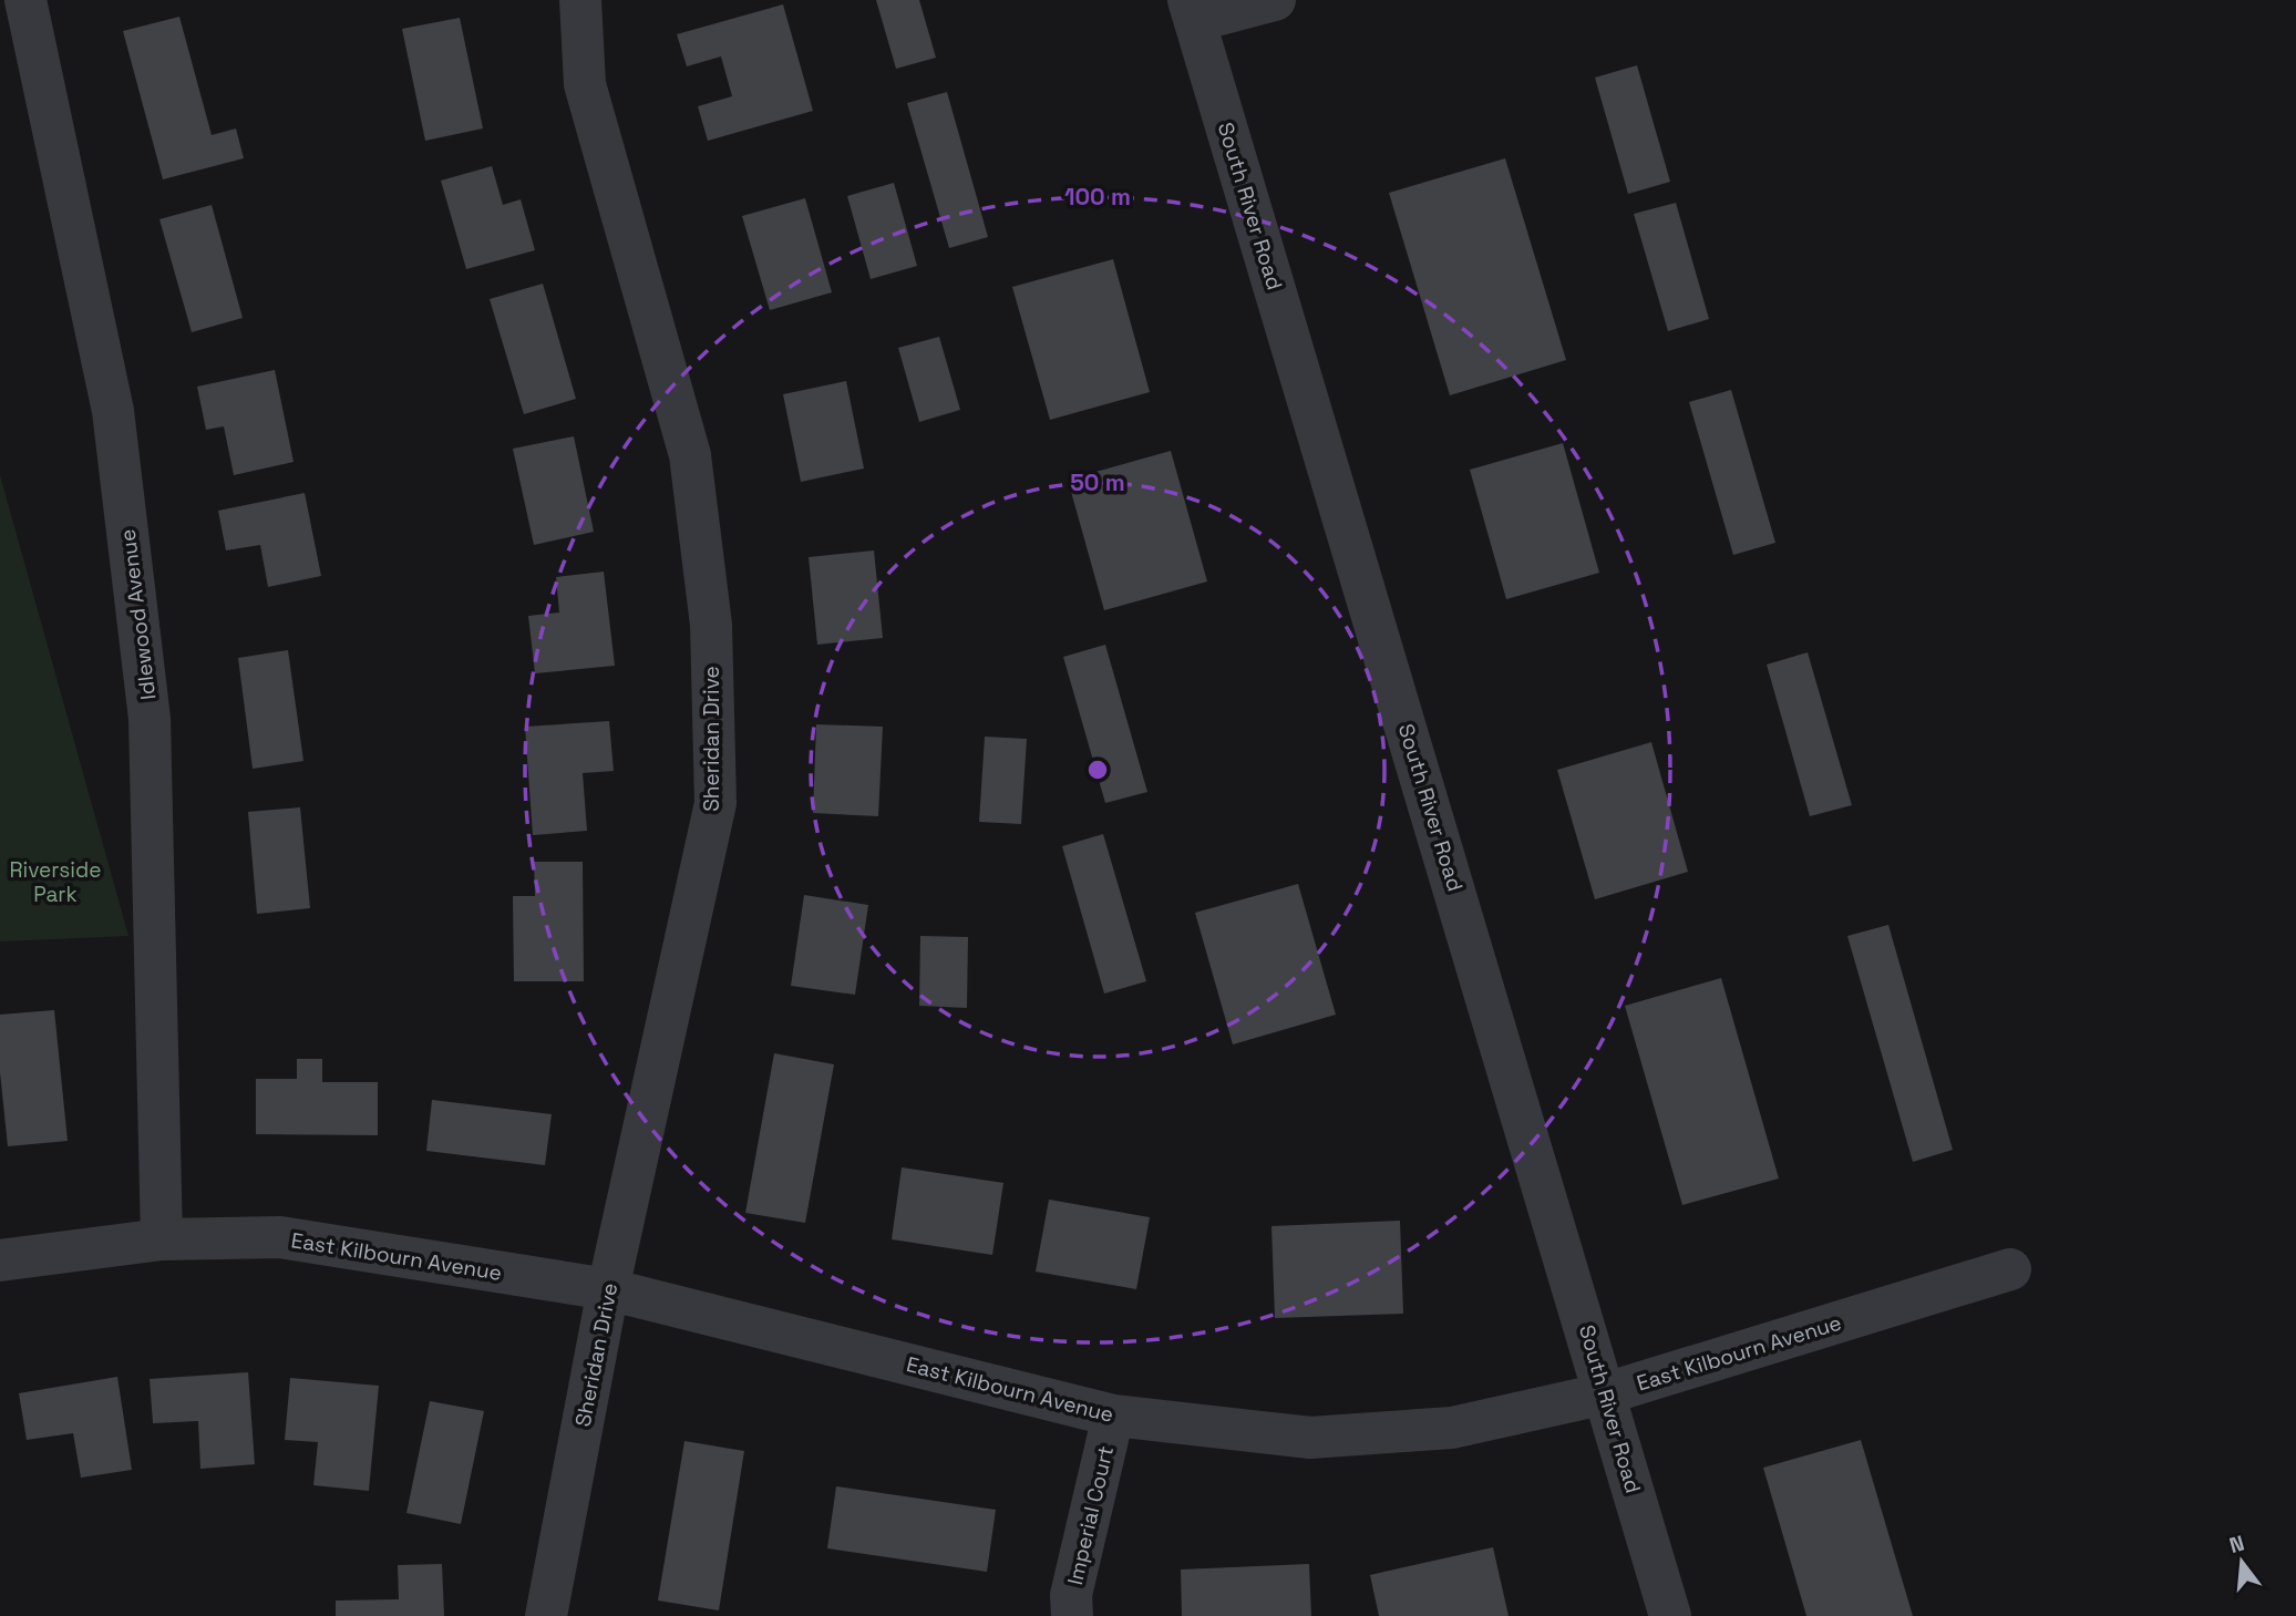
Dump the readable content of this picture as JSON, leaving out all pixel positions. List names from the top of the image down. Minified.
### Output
{"streets":{"street":["South River Road","Idlewood Avenue","Sheridan Drive","East Kilbourn Avenue","Imperial Court"]},"crossings":[["South River Road","East Kilbourn Avenue"],["Idlewood Avenue","East Kilbourn Avenue"],["Sheridan Drive","East Kilbourn Avenue"],["East Kilbourn Avenue","Imperial Court"]],"parks":["Riverside Park"],"north":"top","rings":["100 m","50 m"]}
